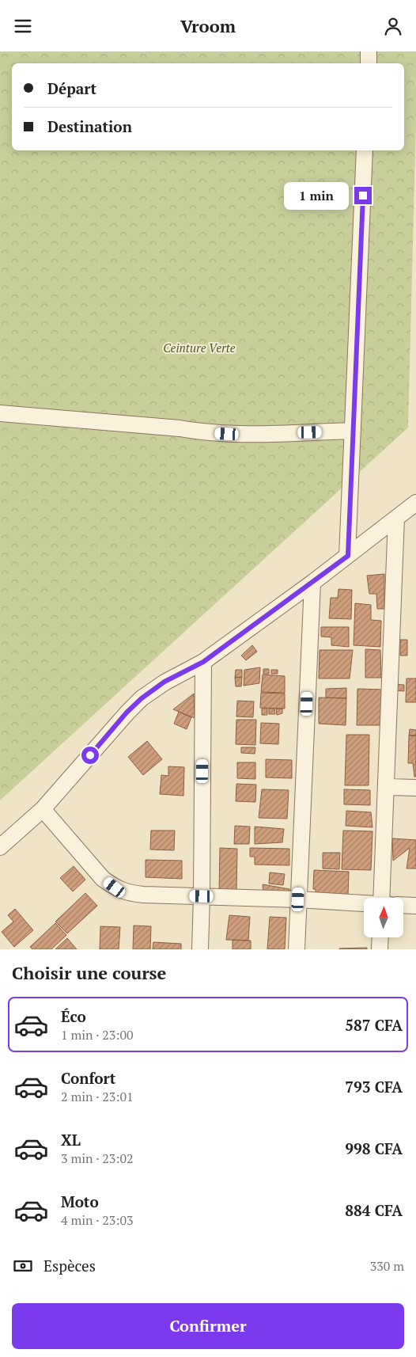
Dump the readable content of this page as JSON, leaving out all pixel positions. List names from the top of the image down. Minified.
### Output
{"parks":["Ceinture Verte"],"north":"top","page":{"header":"Vroom","banner":["Départ","Destination"],"bubble":"1 min","heading":"Choisir une course","list":[{"name":"Éco","note":"1 min · 23:00","value":"587 CFA"},{"name":"Confort","note":"2 min · 23:01","value":"793 CFA"},{"name":"XL","note":"3 min · 23:02","value":"998 CFA"},{"name":"Moto","note":"4 min · 23:03","value":"884 CFA"}],"pay":["Espèces","330 m"],"buttons":"Confirmer"}}
